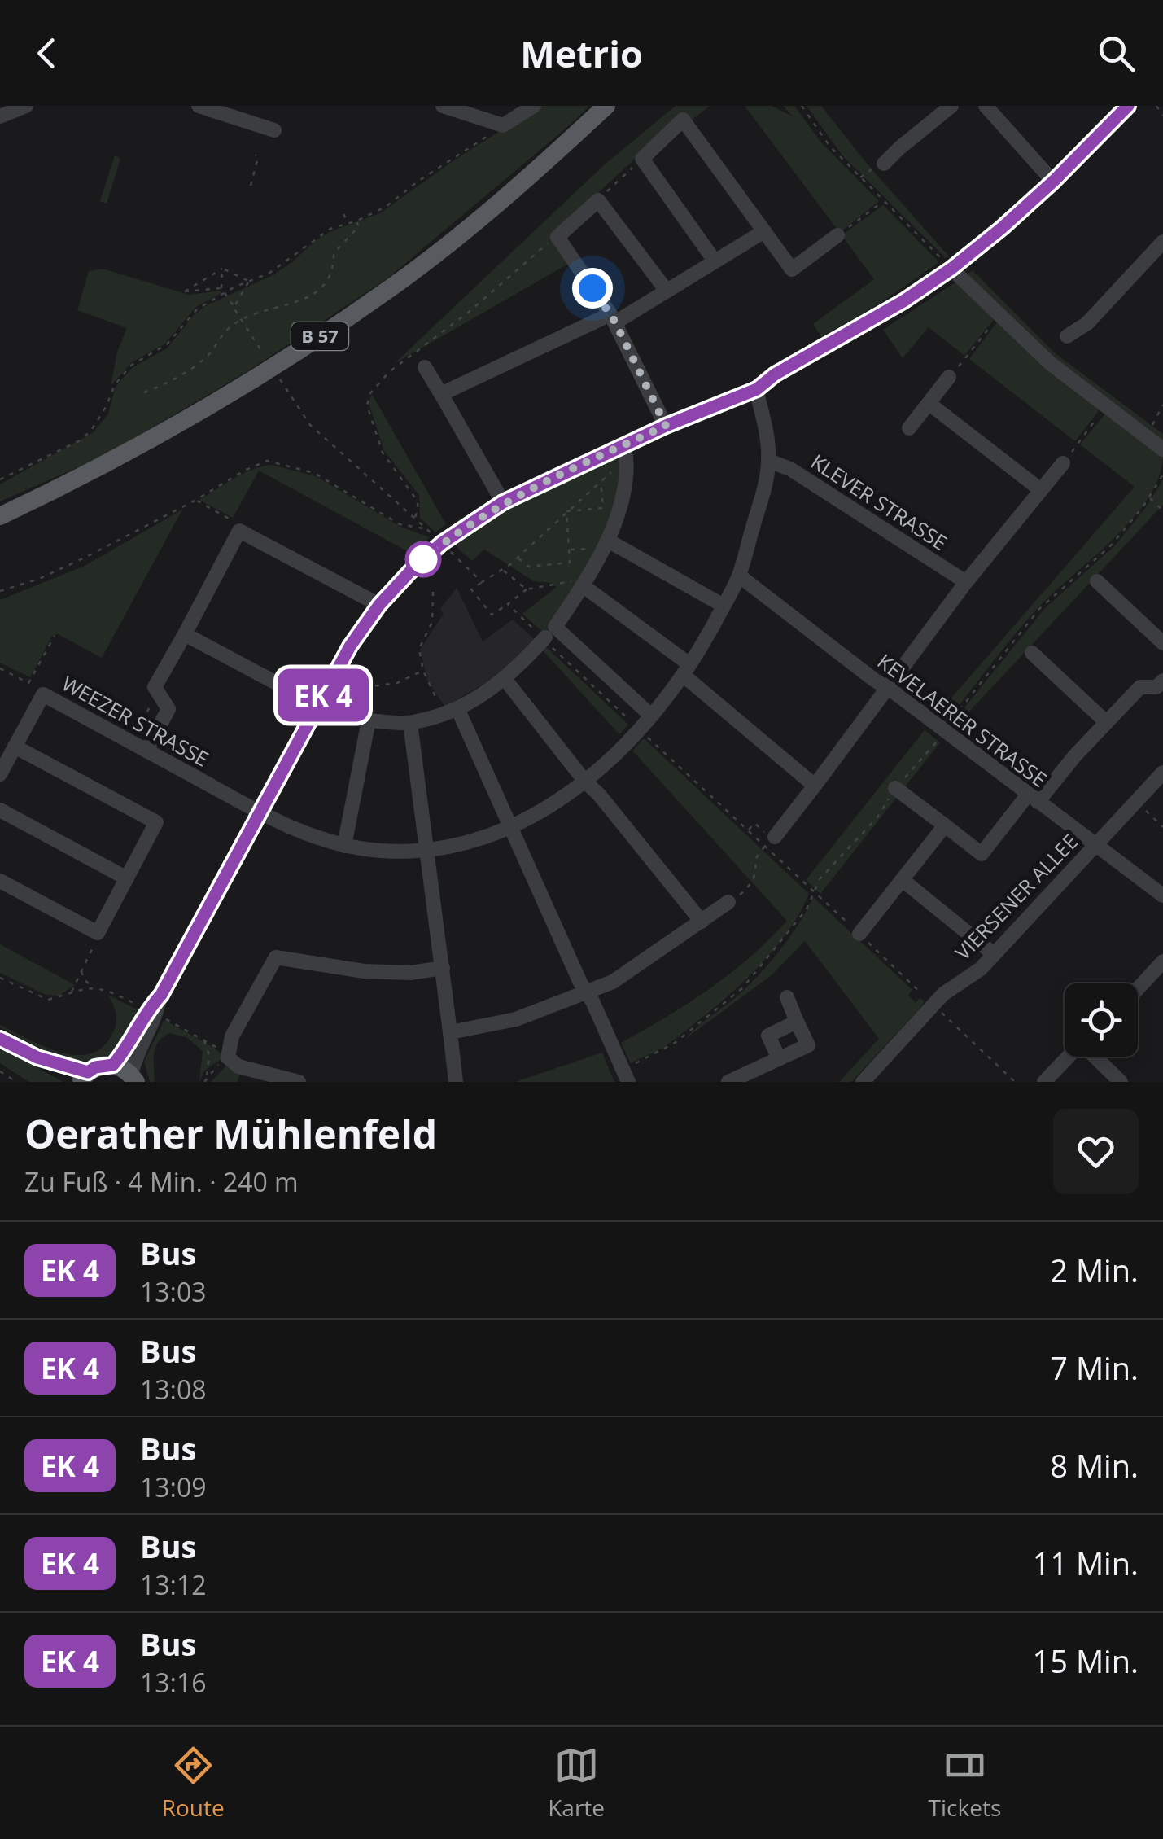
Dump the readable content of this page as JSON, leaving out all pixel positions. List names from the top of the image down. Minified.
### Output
{"streets":{"main road":["B 57"],"street":["KLEVER STRASSE","KEVELAERER STRASSE","WEEZER STRASSE","VIERSENER ALLEE"]},"crossings":[["KLEVER STRASSE","WEEZER STRASSE"],["KEVELAERER STRASSE","WEEZER STRASSE"],["KEVELAERER STRASSE","VIERSENER ALLEE"]],"page":{"header":"Metrio","on_map":"EK 4","heading":["Oerather Mühlenfeld","Zu Fuß · 4 Min. · 240 m"],"list":[{"mark":"EK 4","name":"Bus","note":"13:03","value":"2 Min."},{"mark":"EK 4","name":"Bus","note":"13:08","value":"7 Min."},{"mark":"EK 4","name":"Bus","note":"13:09","value":"8 Min."},{"mark":"EK 4","name":"Bus","note":"13:12","value":"11 Min."},{"mark":"EK 4","name":"Bus","note":"13:16","value":"15 Min."}],"tabs":["Route","Karte","Tickets"]}}
